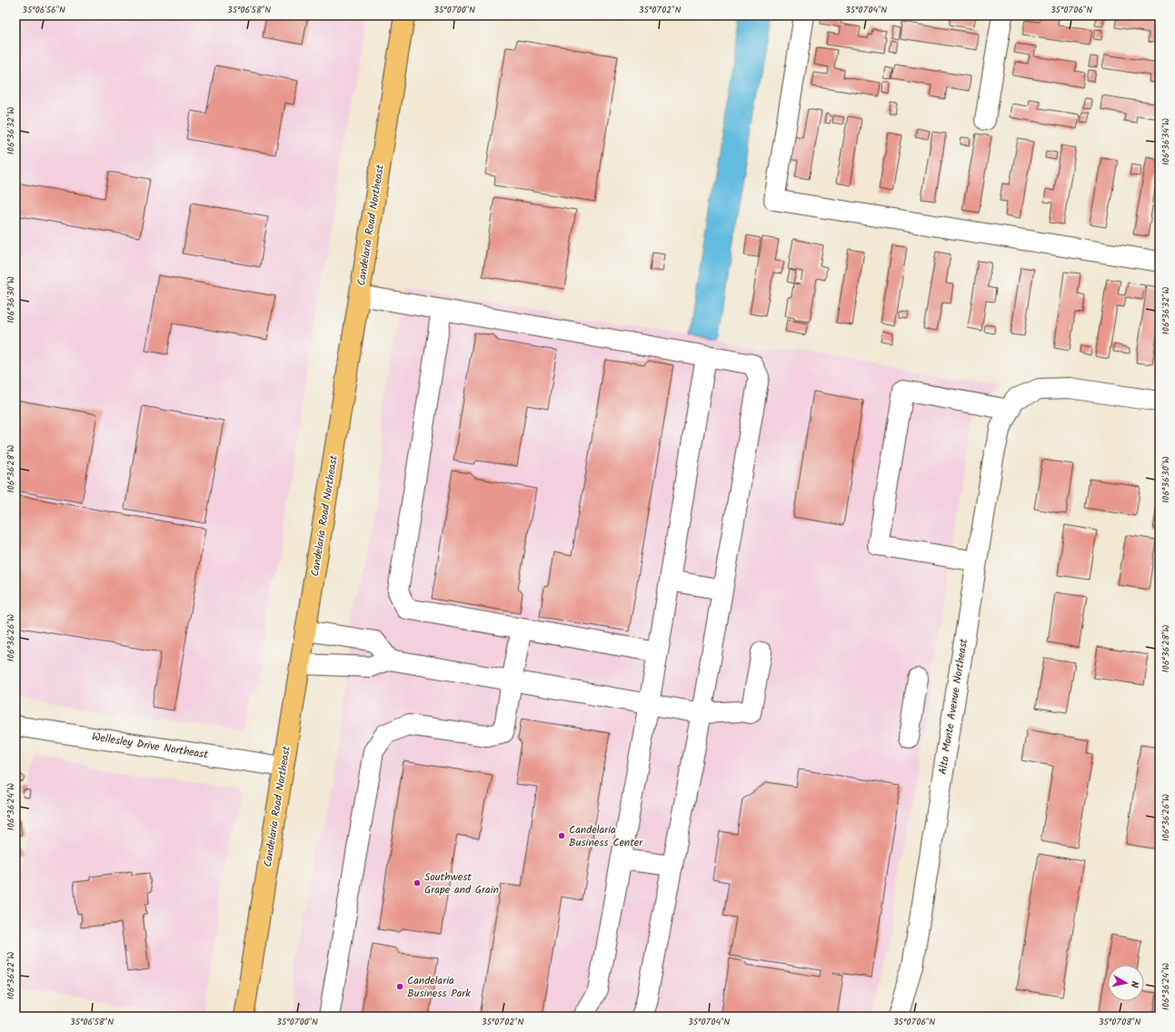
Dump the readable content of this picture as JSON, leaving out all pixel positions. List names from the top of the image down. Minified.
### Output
{"streets":{"main road":["Candelaria Road Northeast"],"street":["Alta Monte Avenue Northeast","Wellesley Drive Northeast"]},"crossings":[["Candelaria Road Northeast","Wellesley Drive Northeast"]],"places":["Candelaria Business Center","Southwest Grape and Grain","Candelaria Business Park"],"north":"right","coordinates":["35°06'56\"N","35°06'58\"N","35°07'00\"N","35°07'02\"N","35°07'04\"N","35°07'06\"N","106°36'32\"W","106°36'34\"W","106°36'30\"W","106°36'28\"W","106°36'26\"W","106°36'24\"W","106°36'22\"W","35°07'08\"N"]}
